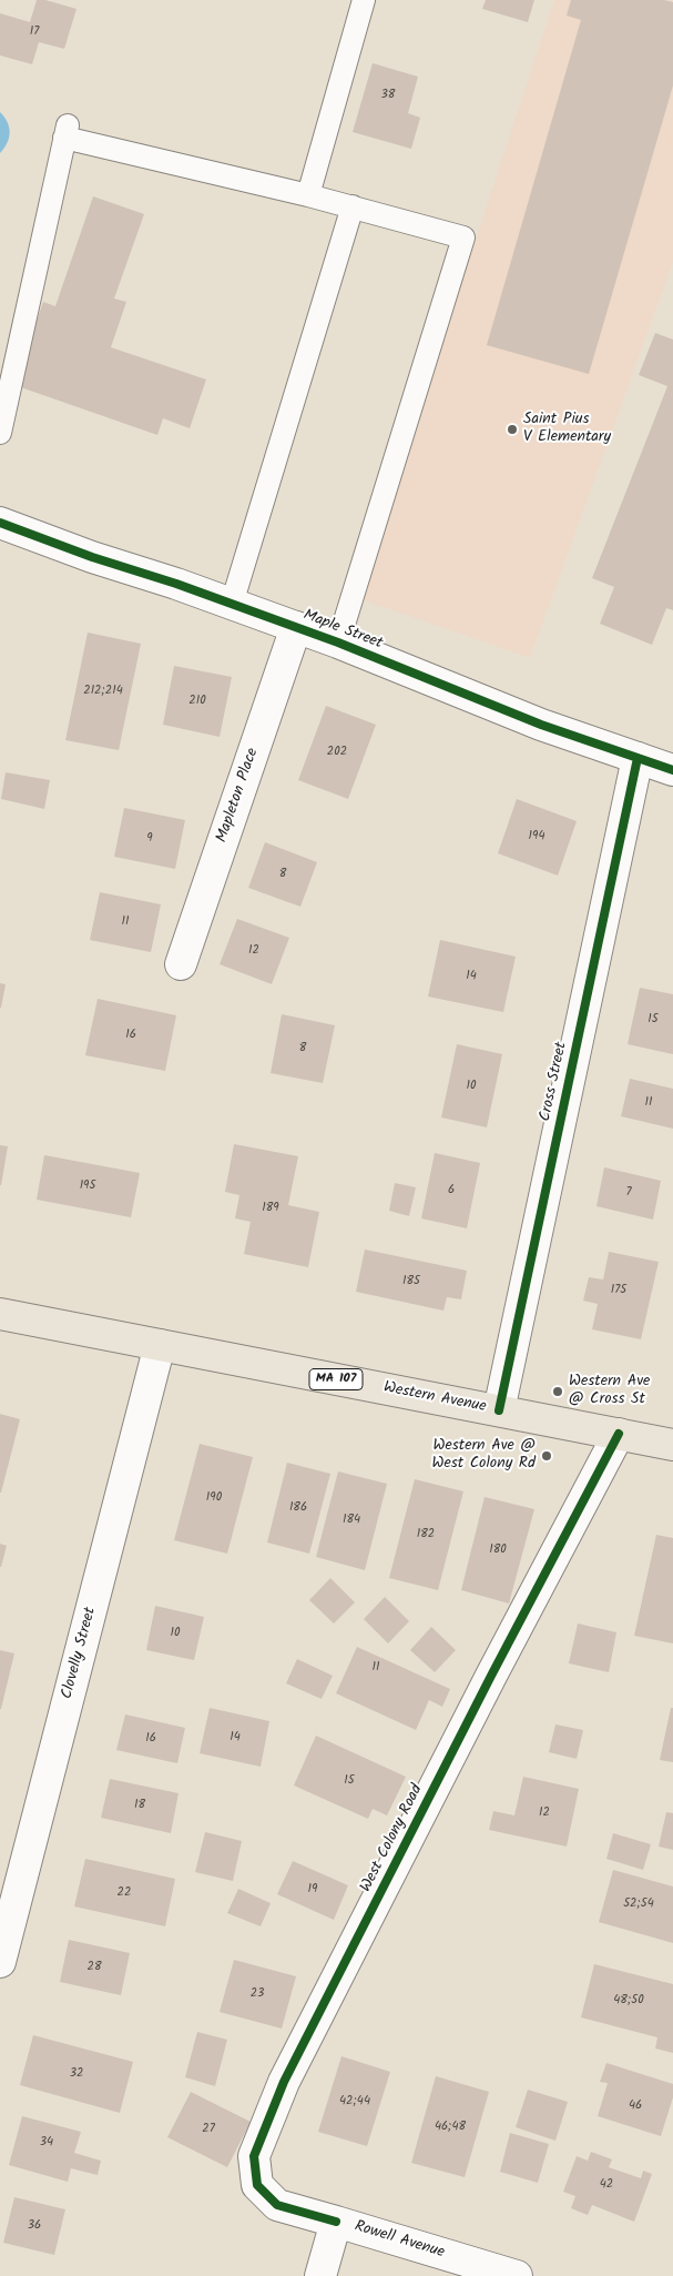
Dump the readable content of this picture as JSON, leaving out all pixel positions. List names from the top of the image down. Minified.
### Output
{"streets":{"main road":["MA 107","Western Avenue"],"street":["Maple Street","Mapleton Place","Cross Street","Clovelly Street","West Colony Road","Rowell Avenue"]},"crossings":[["Maple Street","Mapleton Place"],["Maple Street","Cross Street"],["Cross Street","Western Avenue"],["Western Avenue","Clovelly Street"],["Western Avenue","West Colony Road"],["West Colony Road","Rowell Avenue"]],"places":["Saint Pius V Elementary","Western Ave @ Cross St","Western Ave @ West Colony Rd"],"house_numbers":["17","38","212;214","210","202","194","9","8","11","12","14","15","16","8","10","11","195","6","7","189","185","175","190","186","184","182","180","10","11","14","16","15","18","12","19","22","52;54","28","23","48;50","32","42;44","46","46;48","27","34","42","36"]}
